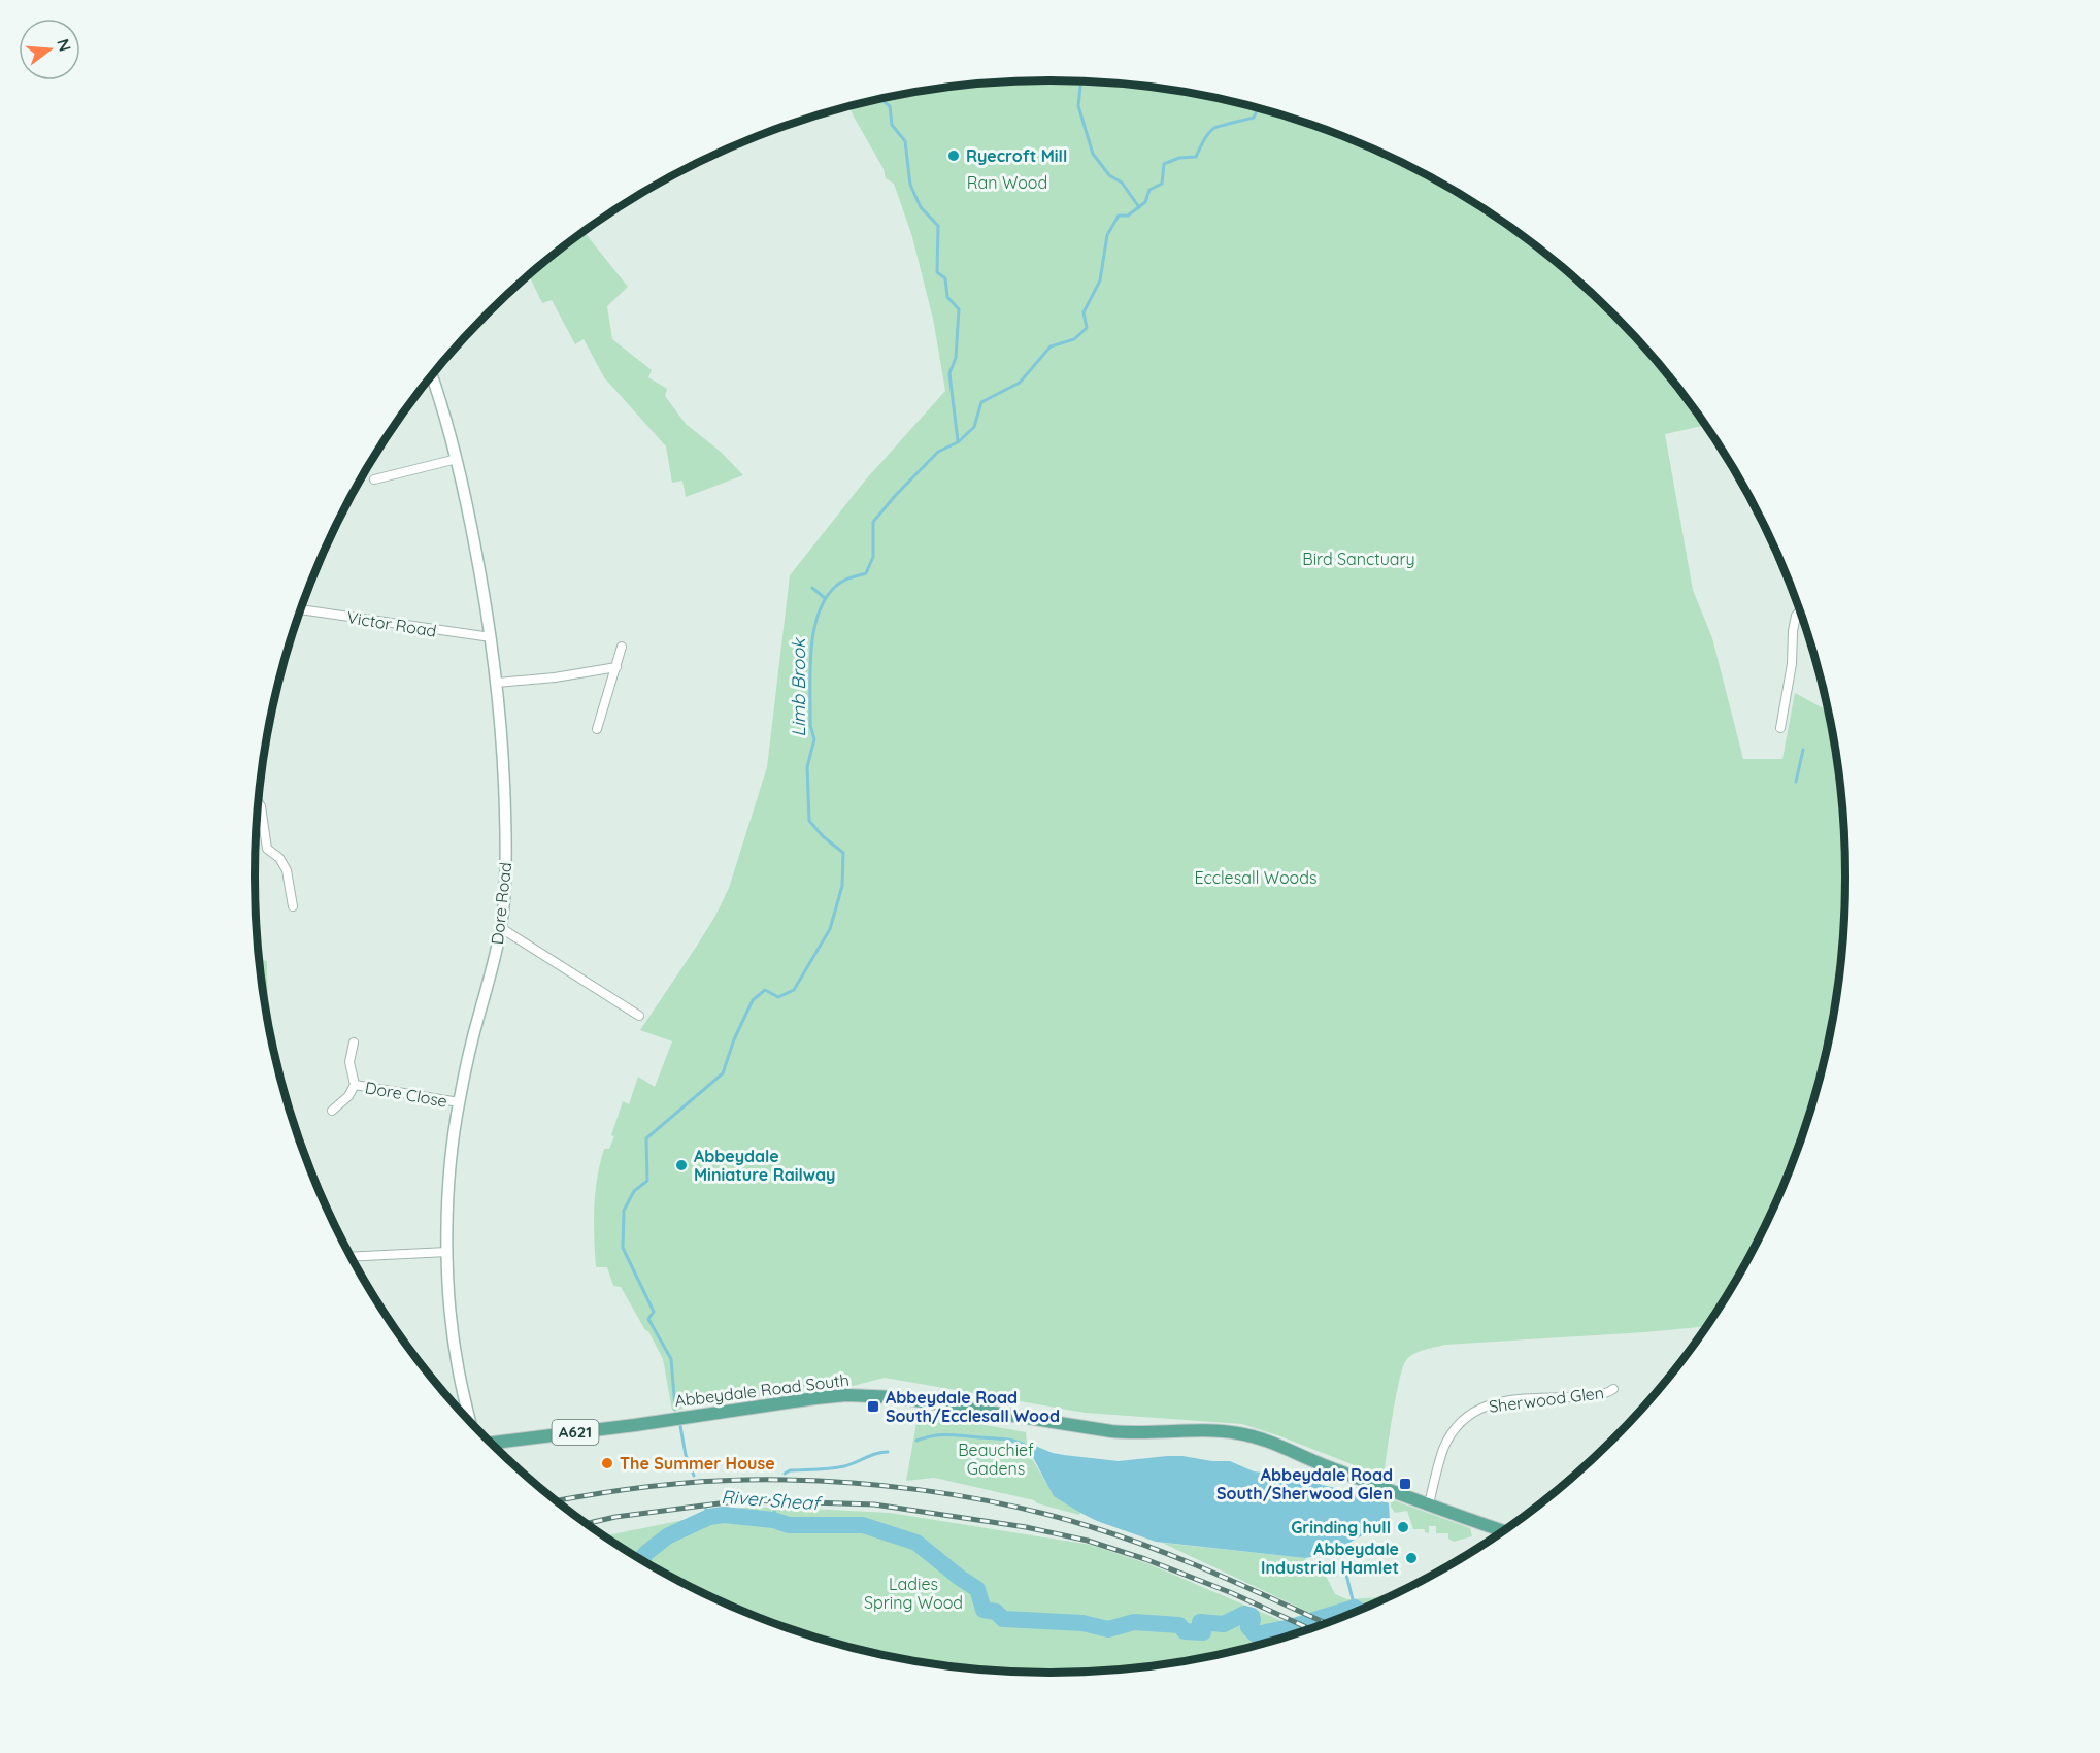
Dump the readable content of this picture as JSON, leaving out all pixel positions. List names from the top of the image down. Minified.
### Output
{"streets":{"main road":["Abbeydale Road South","A621"],"street":["Victor Road","Dore Road","Dore Close","Sherwood Glen"]},"crossings":[["Victor Road","Dore Road"],["Dore Road","Dore Close"],["Abbeydale Road South","Sherwood Glen"]],"water":["Limb Brook","River Sheaf"],"parks":["Ran Wood","Bird Sanctuary","Ecclesall Woods","Beauchief Gadens","Ladies Spring Wood"],"places":{"other":["Ryecroft Mill","Abbeydale Miniature Railway","The Summer House","Grinding hull","Abbeydale Industrial Hamlet"],"transit":["Abbeydale Road South/Ecclesall Wood","Abbeydale Road South/Sherwood Glen"]},"north":"right"}
